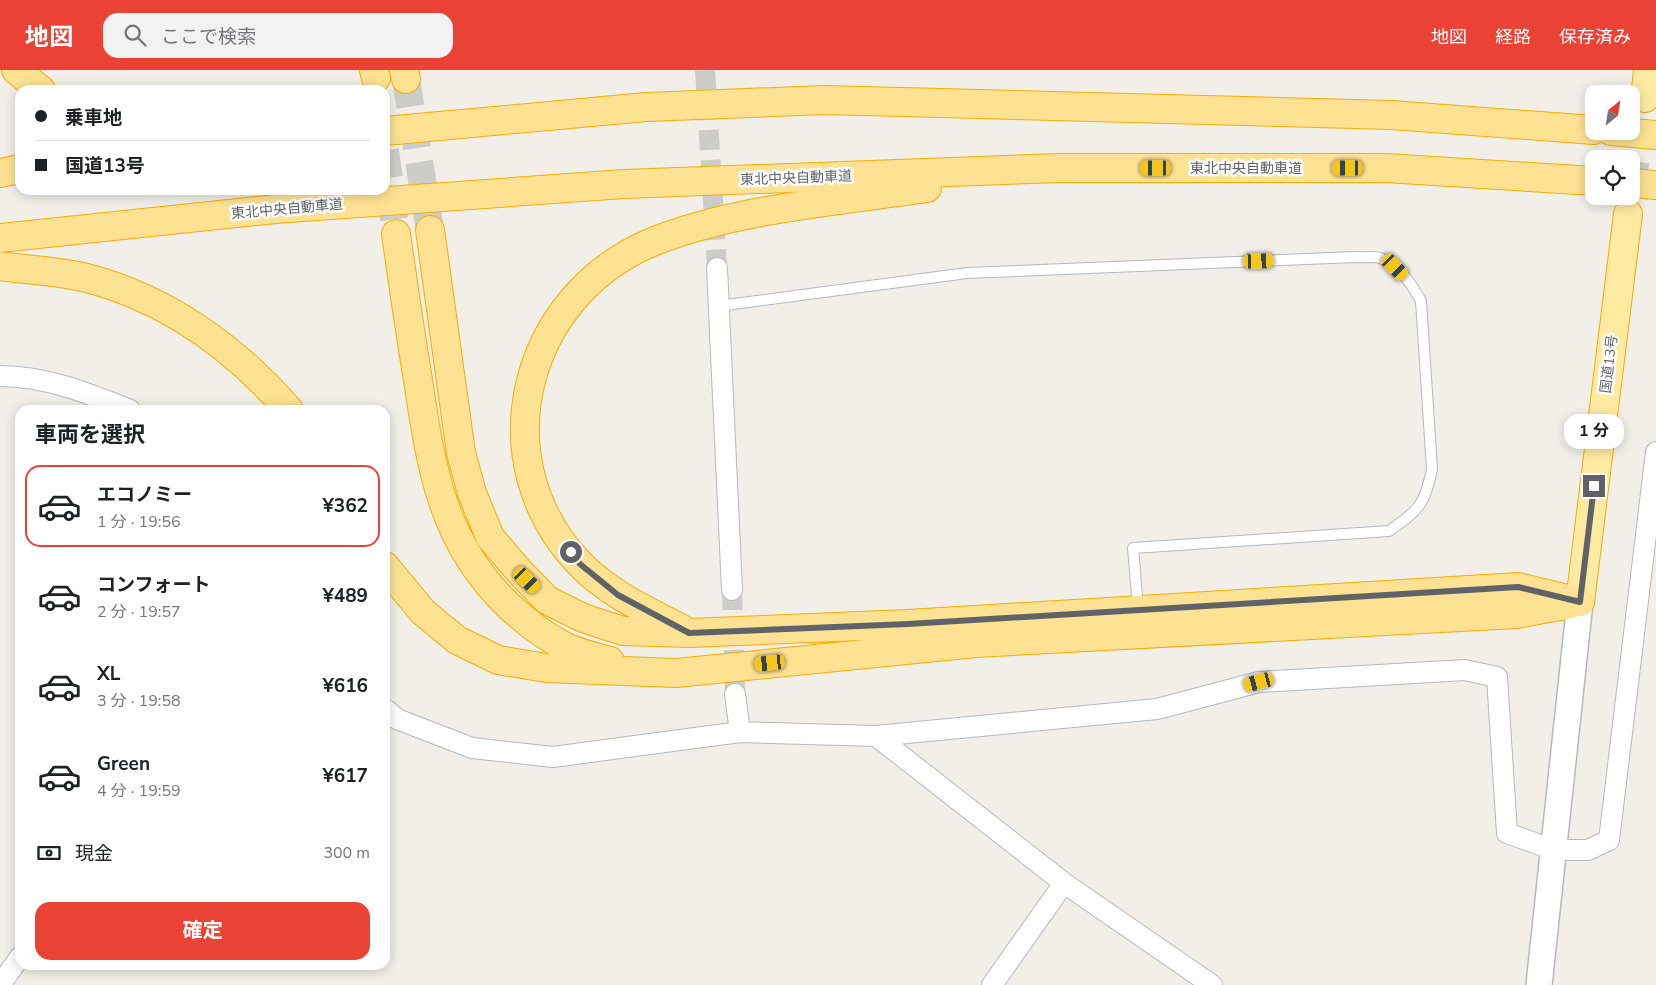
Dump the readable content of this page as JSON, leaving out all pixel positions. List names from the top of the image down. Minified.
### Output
{"streets":{"highway":["東北中央自動車道","国道13号"]},"north":"top right","page":{"header":"地図","search":"ここで検索","nav":["地図","経路","保存済み"],"banner":["乗車地","国道13号"],"heading":"車両を選択","bubble":"1 分","list":[{"name":"エコノミー","note":"1 分 · 19:56","value":"¥362"},{"name":"コンフォート","note":"2 分 · 19:57","value":"¥489"},{"name":"XL","note":"3 分 · 19:58","value":"¥616"},{"name":"Green","note":"4 分 · 19:59","value":"¥617"}],"pay":["現金","300 m"],"buttons":"確定"}}
